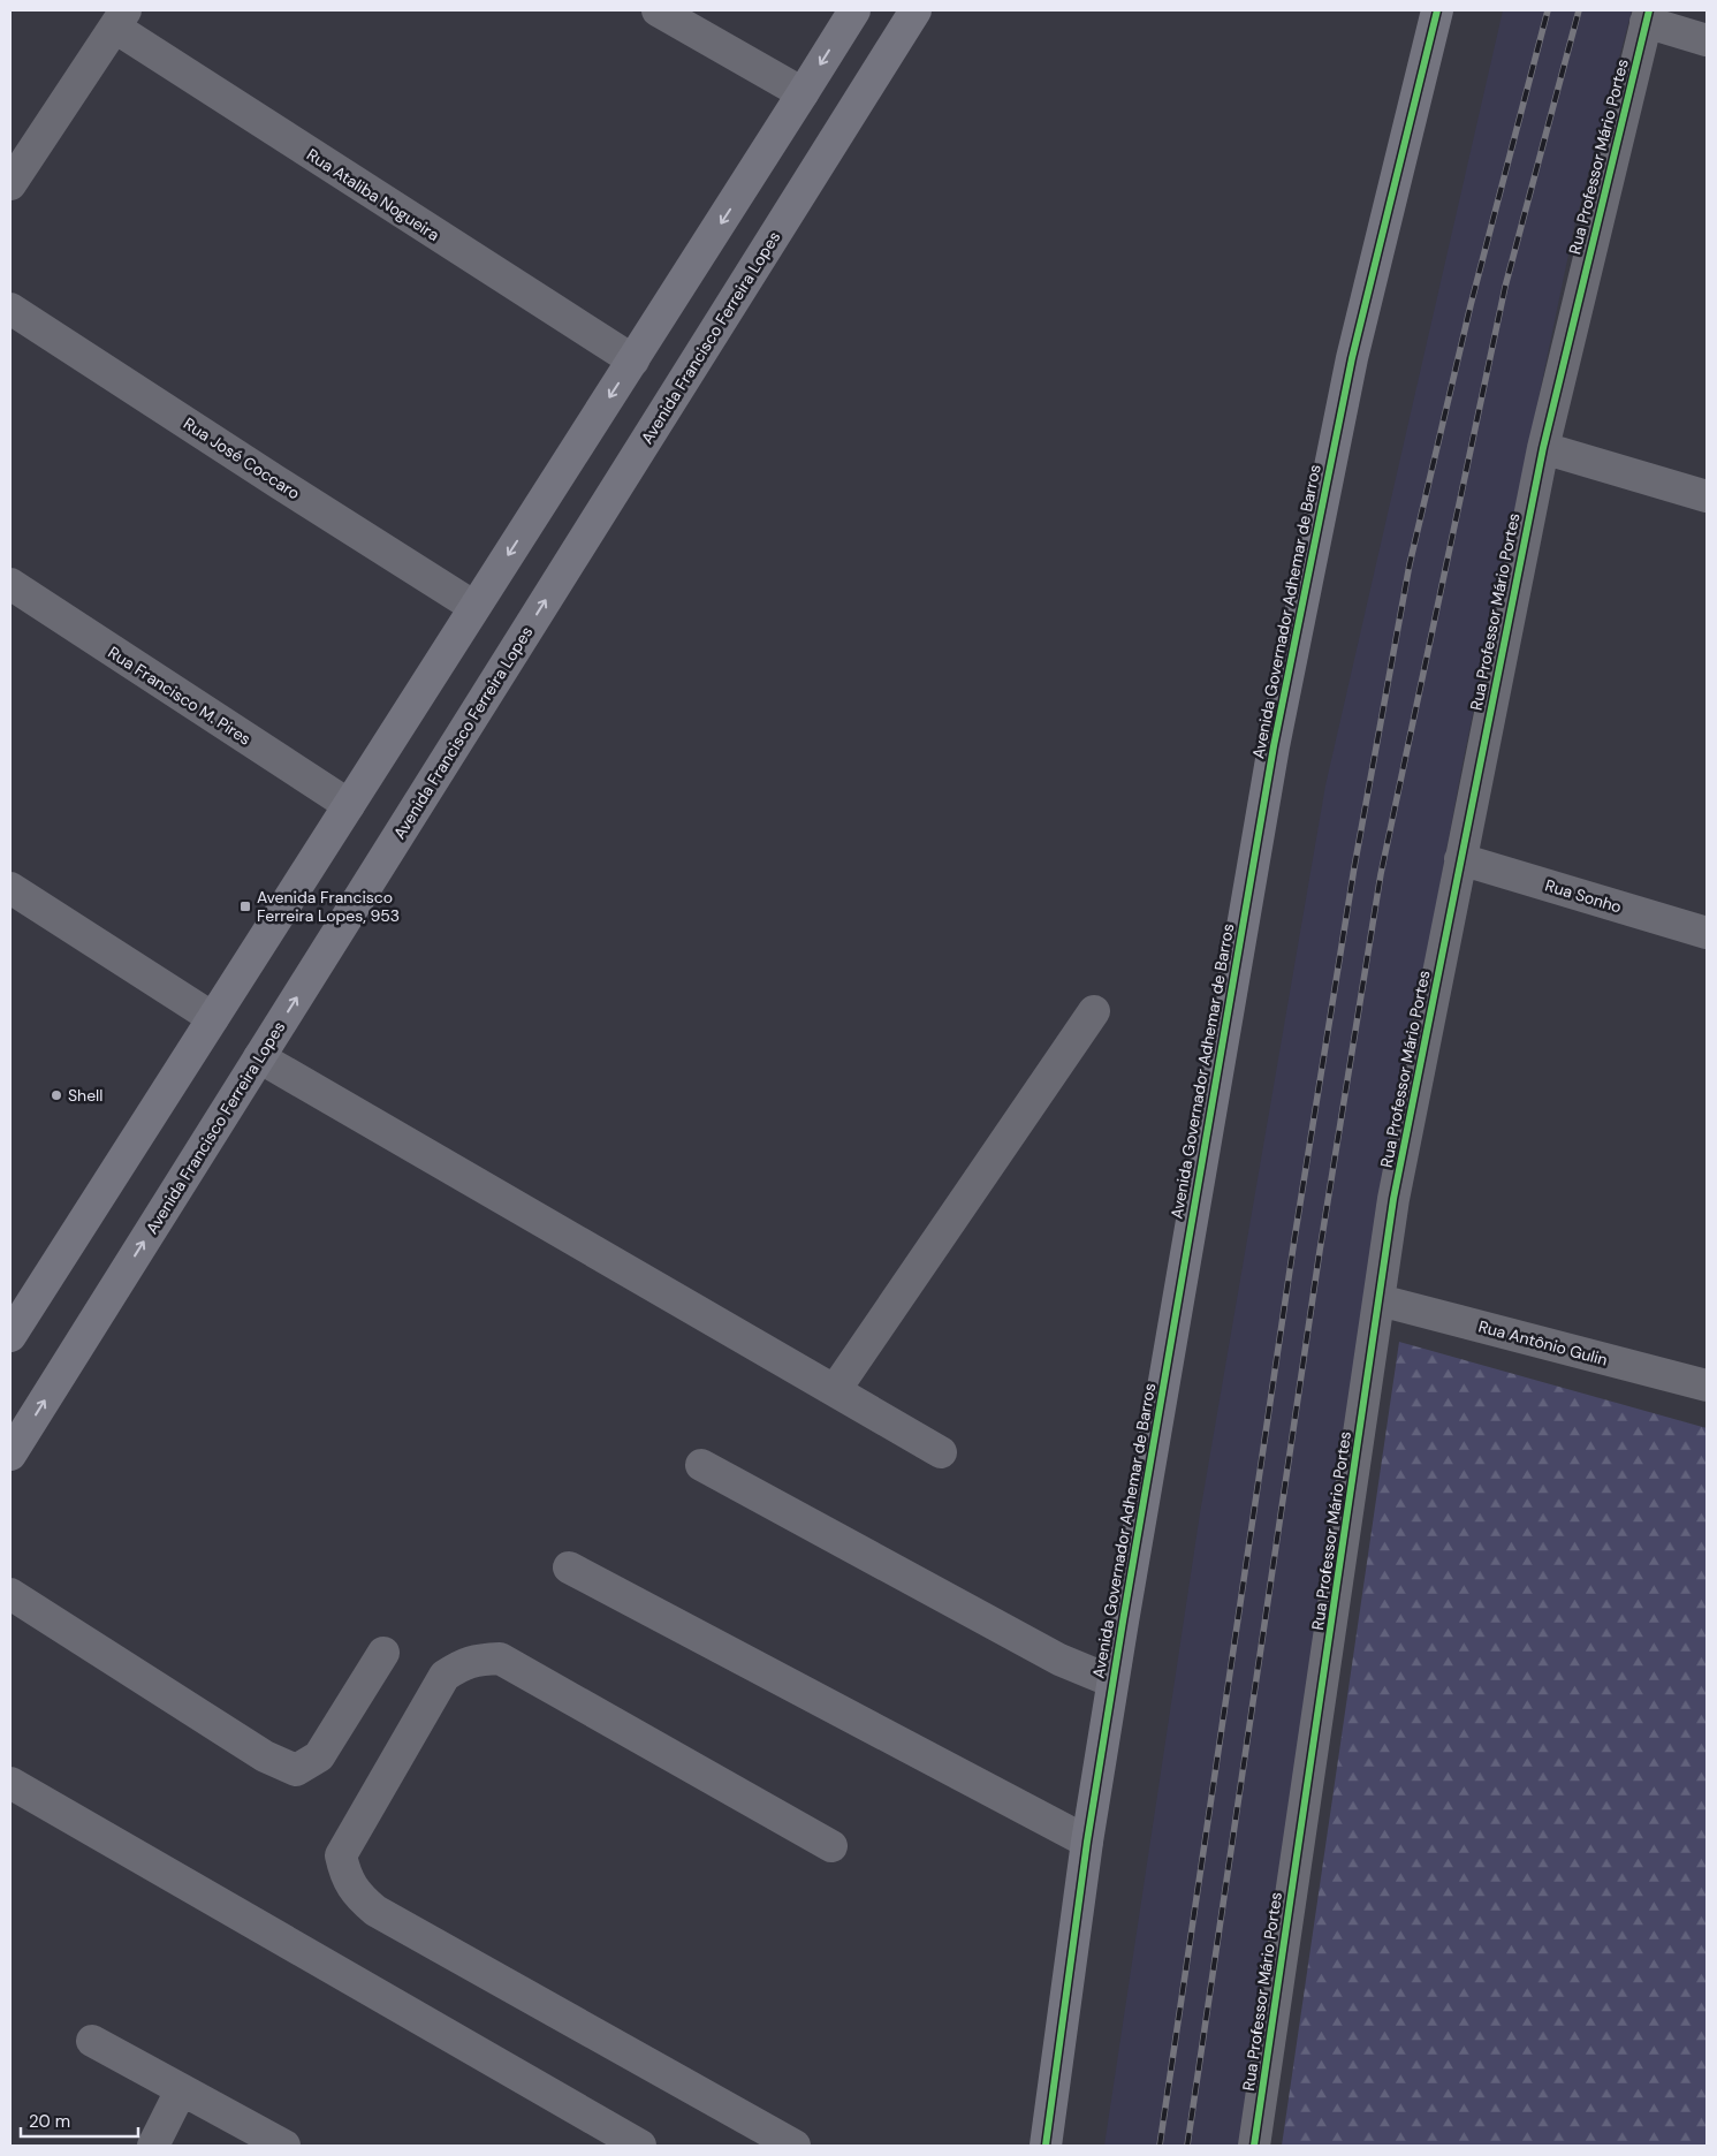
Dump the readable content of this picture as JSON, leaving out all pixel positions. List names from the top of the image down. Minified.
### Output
{"streets":{"main road":["Avenida Francisco Ferreira Lopes","Avenida Governador Adhemar de Barros"],"street":["Rua Professor Mário Portes","Rua Ataliba Nogueira","Rua José Coccaro","Rua Francisco M. Pires","Rua Sonho","Rua Antônio Gulin"]},"crossings":[["Rua Professor Mário Portes","Rua Sonho"],["Rua Professor Mário Portes","Rua Antônio Gulin"]],"places":{"transit":["Avenida Francisco Ferreira Lopes, 953"],"other":["Shell"]},"scale_bar":"20 m"}
